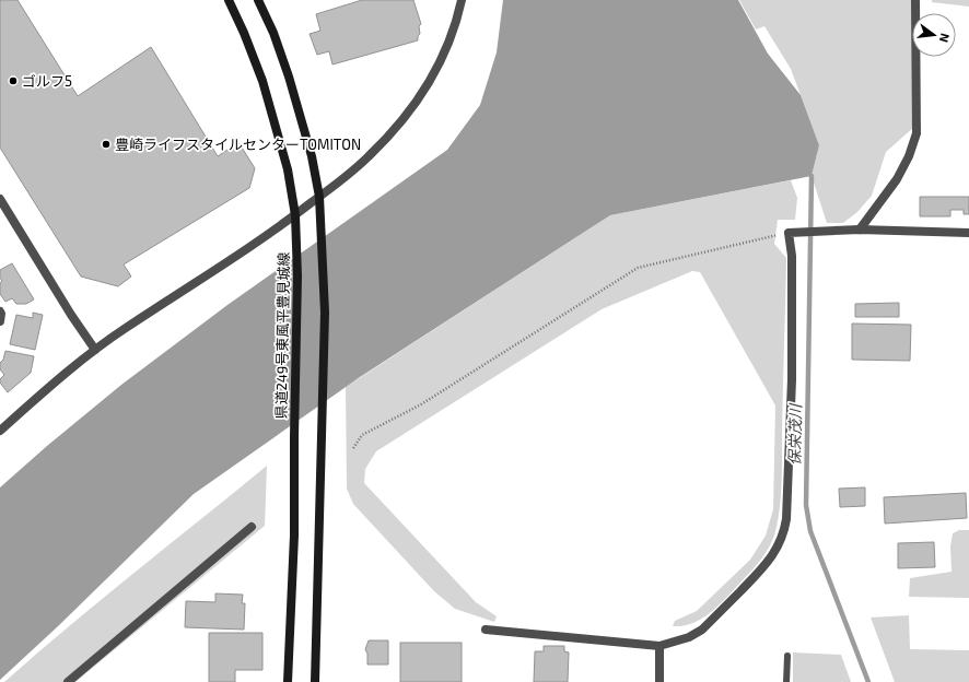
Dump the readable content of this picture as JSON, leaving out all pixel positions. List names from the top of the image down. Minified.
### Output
{"streets":{"main road":["県道249号東風平豊見城線"]},"water":["保栄茂川"],"places":["ゴルフ5","豊崎ライフスタイルセンターTOMITON"],"north":"right"}
